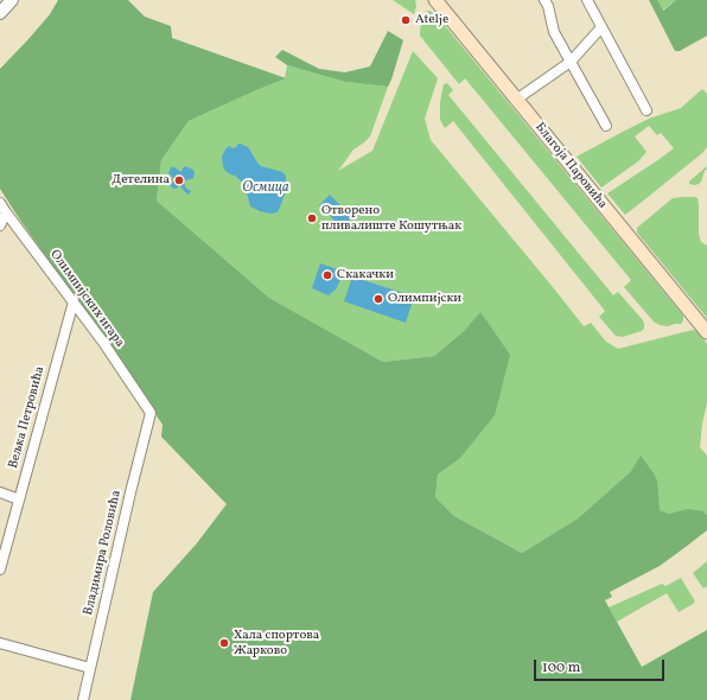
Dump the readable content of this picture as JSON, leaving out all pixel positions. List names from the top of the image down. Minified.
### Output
{"streets":{"main road":["Благоја Паровића"],"street":["Олимпијских игара","Вељка Петровића","Владимира Роловића"]},"crossings":[["Олимпијских игара","Вељка Петровића"],["Олимпијских игара","Владимира Роловића"]],"water":["Осмица"],"places":["Atelje","Детелина","Отворено пливалиште Кошутњак","Скакачки","Олимпијски","Хала спортова Жарково"],"scale_bar":"100 m"}
